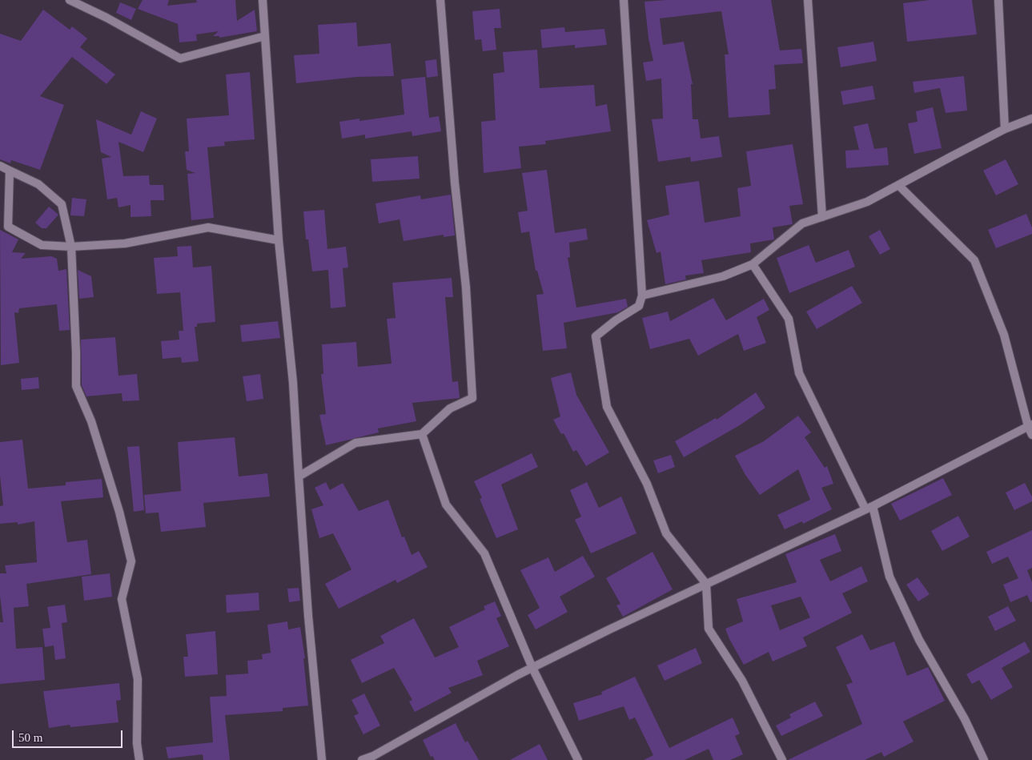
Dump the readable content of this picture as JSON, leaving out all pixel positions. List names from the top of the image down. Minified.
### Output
{"scale_bar":"50 m"}
